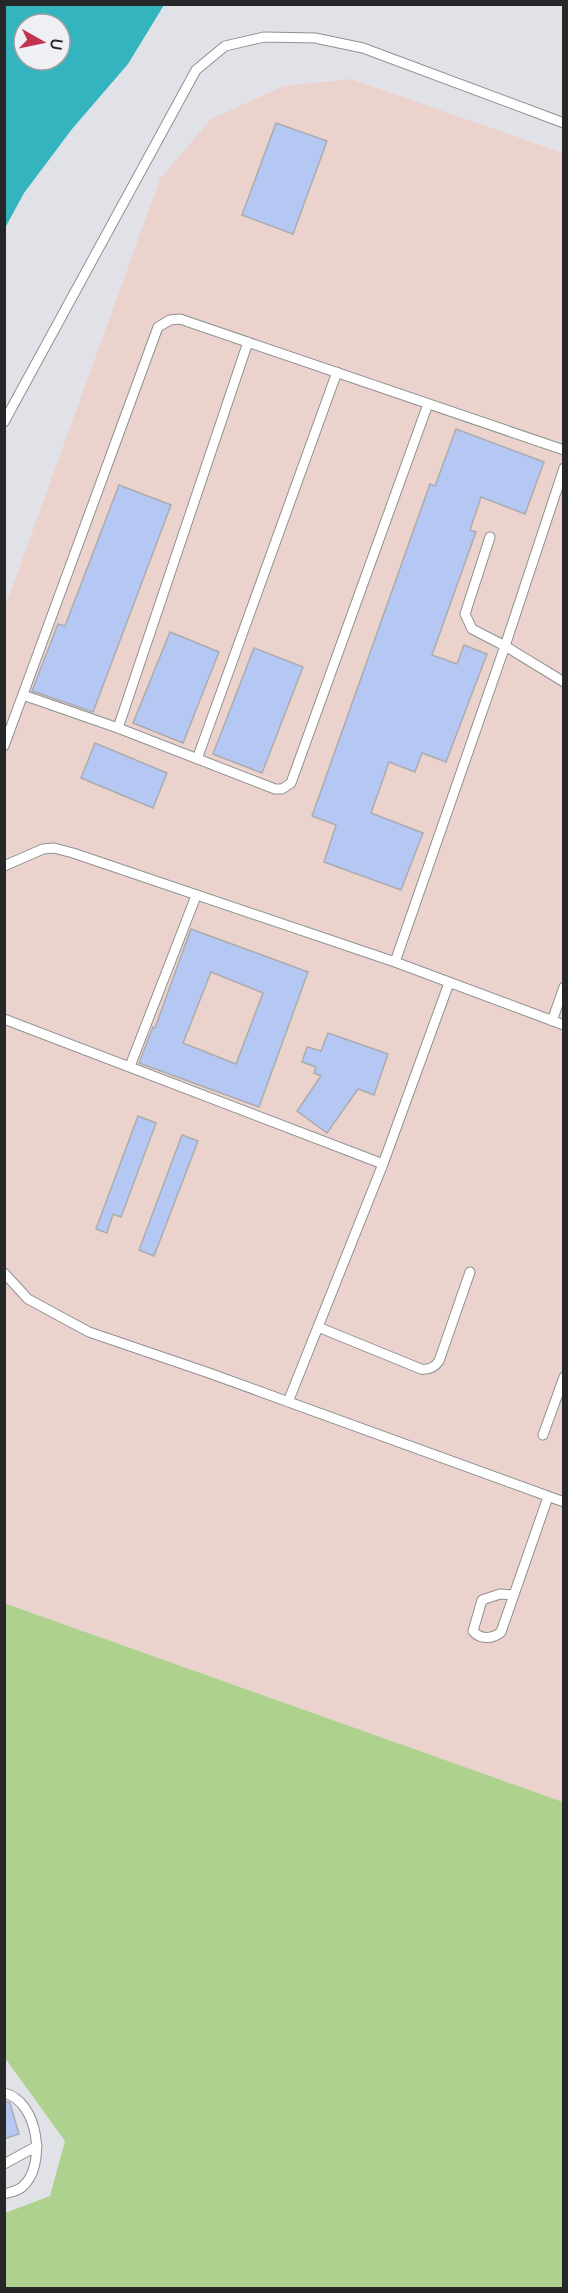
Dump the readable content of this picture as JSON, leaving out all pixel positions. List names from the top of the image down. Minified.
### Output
{"north":"right"}
